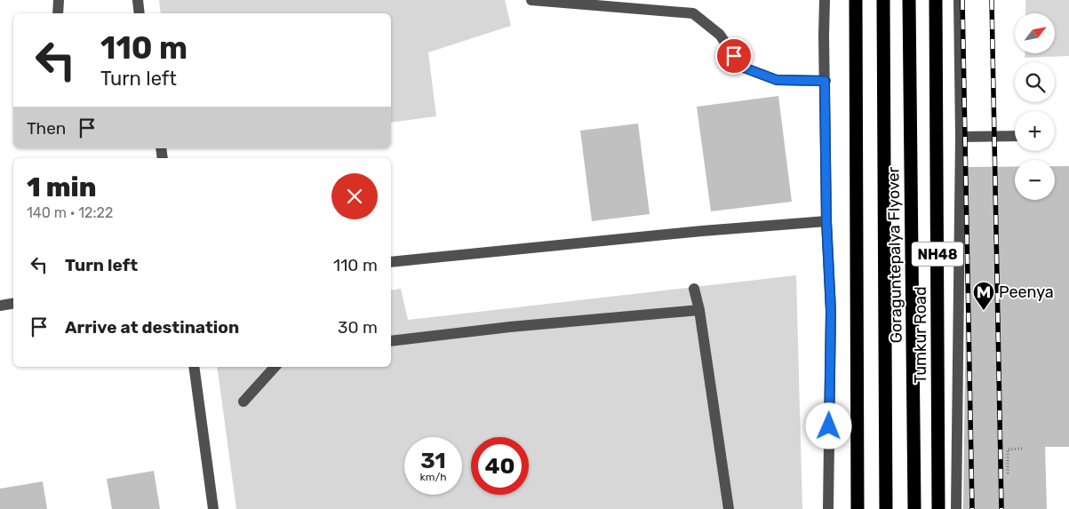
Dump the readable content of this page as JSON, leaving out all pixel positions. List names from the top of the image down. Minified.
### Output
{"streets":{"highway":["NH48","Goraguntepalya Flyover","Tumkur Road"]},"places":{"metro station":["Peenya"]},"north":"top right","page":{"map_buttons":["+","−"],"turn":["110 m","Turn left"],"then":"Then","heading":["1 min","140 m · 12:22"],"list":[{"name":"Turn left","value":"110 m"},{"name":"Arrive at destination","value":"30 m"}],"speed":"31 km/h","limit":"40"}}
